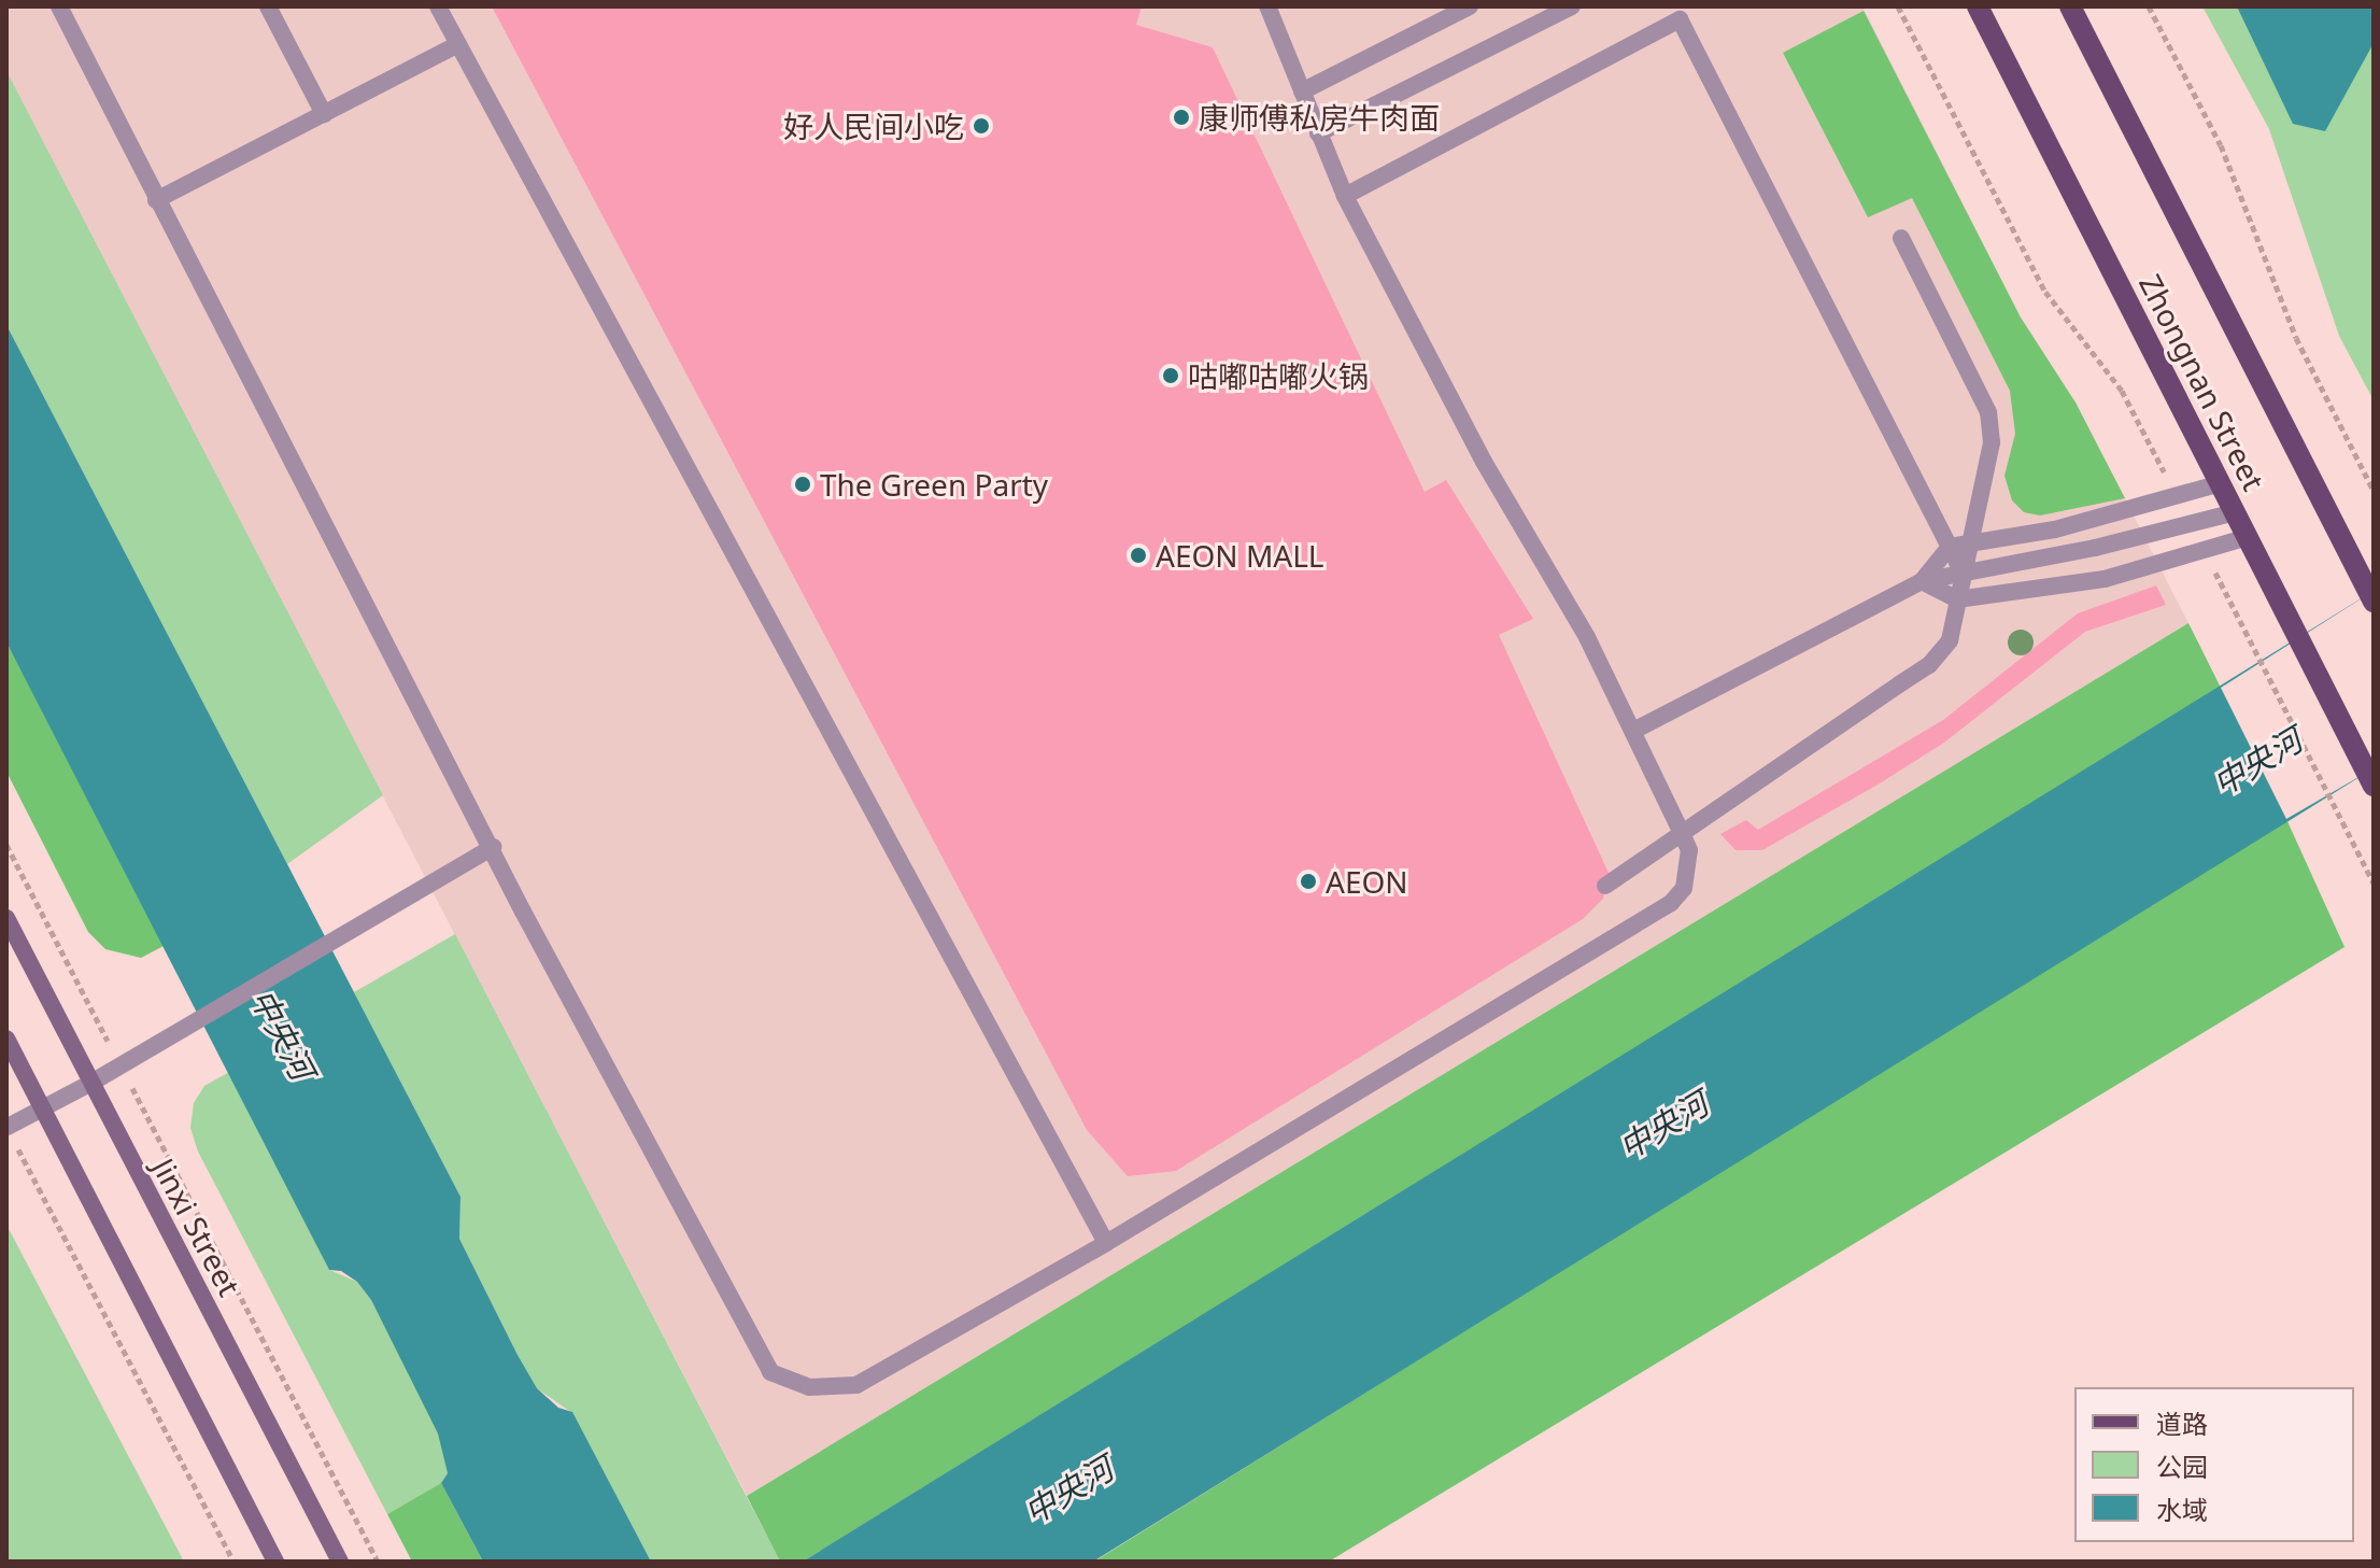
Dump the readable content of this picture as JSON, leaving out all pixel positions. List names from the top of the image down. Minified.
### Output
{"streets":{"main road":["Zhongnan Street","Jinxi Street"]},"water":["中央河"],"places":["康师傅私房牛肉面","好人民间小吃","咕嘟咕嘟火锅","The Green Party","AEON MALL","AEON"],"legend":["道路","公园","水域"]}
